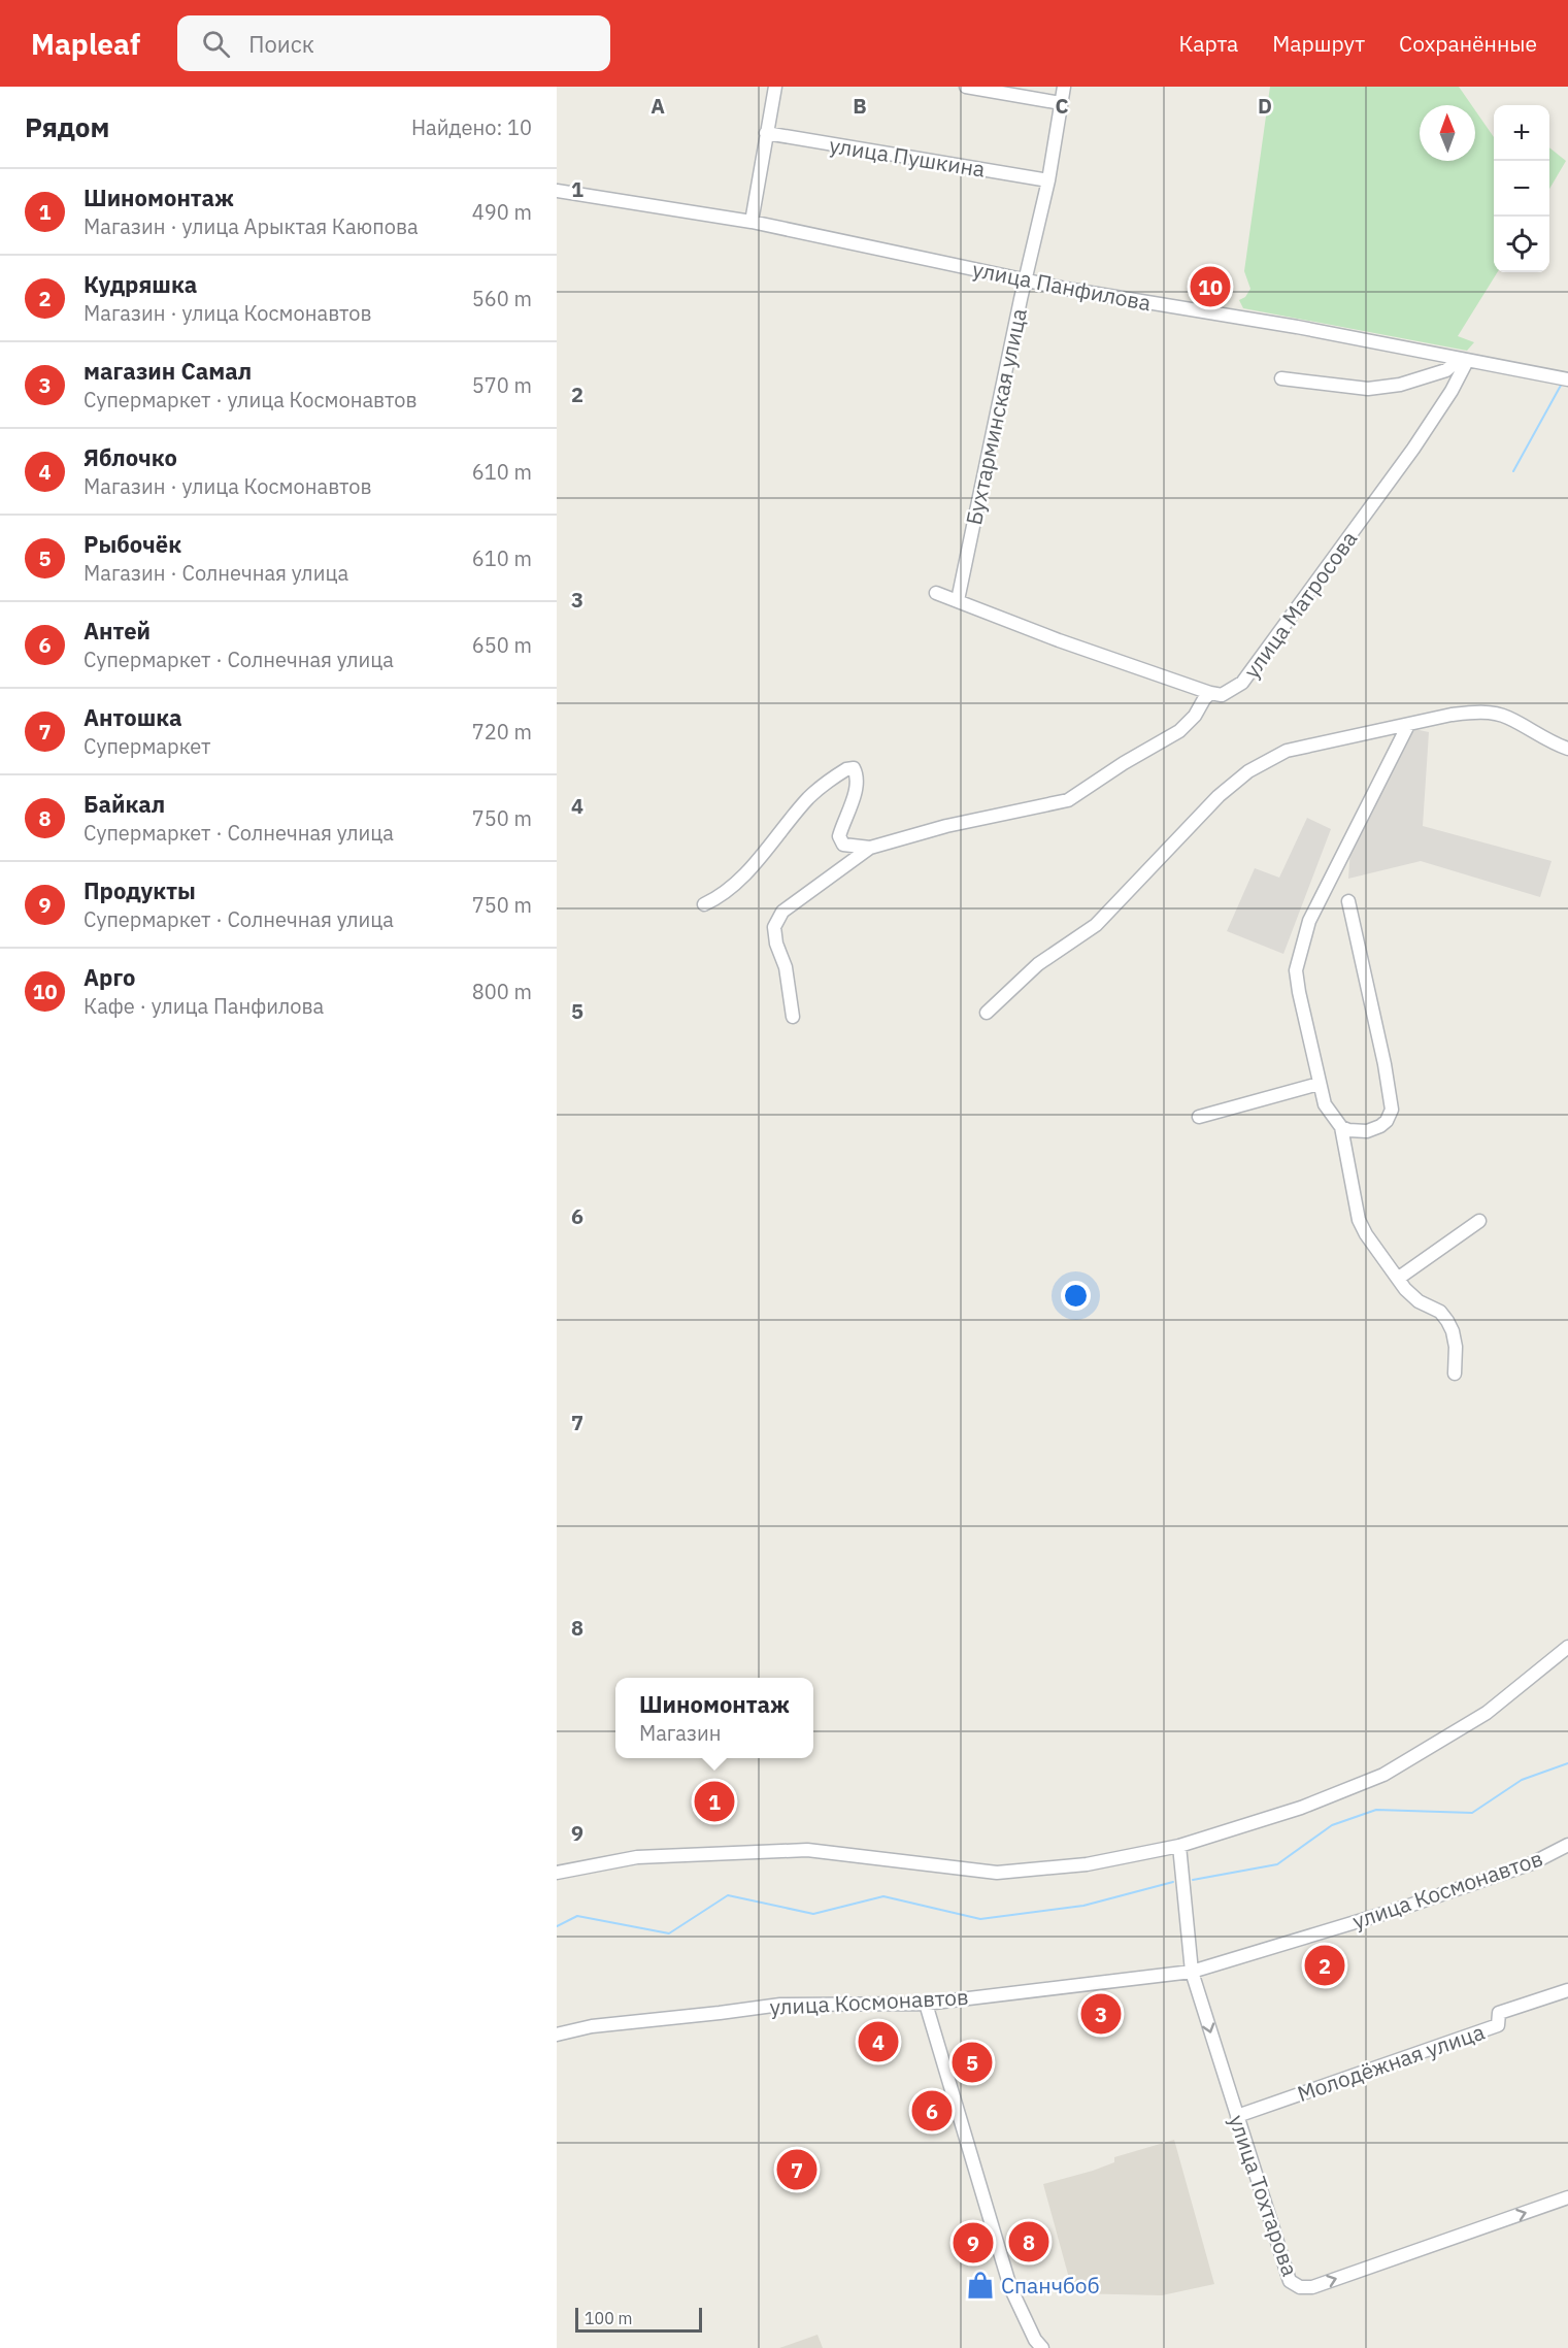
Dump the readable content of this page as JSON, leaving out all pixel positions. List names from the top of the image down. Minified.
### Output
{"streets":{"street":["улица Пушкина","улица Панфилова","Бухтарминская улица","улица Матросова","улица Космонавтов","Молодёжная улица","улица Тохтарова"]},"crossings":[["улица Пушкина","Бухтарминская улица"],["улица Панфилова","Бухтарминская улица"],["улица Панфилова","улица Матросова"],["улица Космонавтов","улица Тохтарова"],["Молодёжная улица","улица Тохтарова"]],"places":{"shop":["Спанчбоб"]},"scale_bar":"100 m","north":"top","page":{"header":"Mapleaf","search":"Поиск","nav":["Карта","Маршрут","Сохранённые"],"heading":["Рядом","Найдено: 10"],"map_buttons":["+","−"],"list":[{"mark":"1","name":"Шиномонтаж","note":"Магазин · улица Арыктая Каюпова","value":"490 m"},{"mark":"2","name":"Кудряшка","note":"Магазин · улица Космонавтов","value":"560 m"},{"mark":"3","name":"магазин Самал","note":"Супермаркет · улица Космонавтов","value":"570 m"},{"mark":"4","name":"Яблочко","note":"Магазин · улица Космонавтов","value":"610 m"},{"mark":"5","name":"Рыбочёк","note":"Магазин · Солнечная улица","value":"610 m"},{"mark":"6","name":"Антей","note":"Супермаркет · Солнечная улица","value":"650 m"},{"mark":"7","name":"Антошка","note":"Супермаркет","value":"720 m"},{"mark":"8","name":"Байкал","note":"Супермаркет · Солнечная улица","value":"750 m"},{"mark":"9","name":"Продукты","note":"Супермаркет · Солнечная улица","value":"750 m"},{"mark":"10","name":"Арго","note":"Кафе · улица Панфилова","value":"800 m"}],"pins":["10","1","2","3","4","5","6","7","8","9"],"popup":["Шиномонтаж","Магазин"],"scale":"100 m"},"grid":{"columns":["A","B","C","D"],"rows":["1","2","3","4","5","6","7","8","9"]}}
